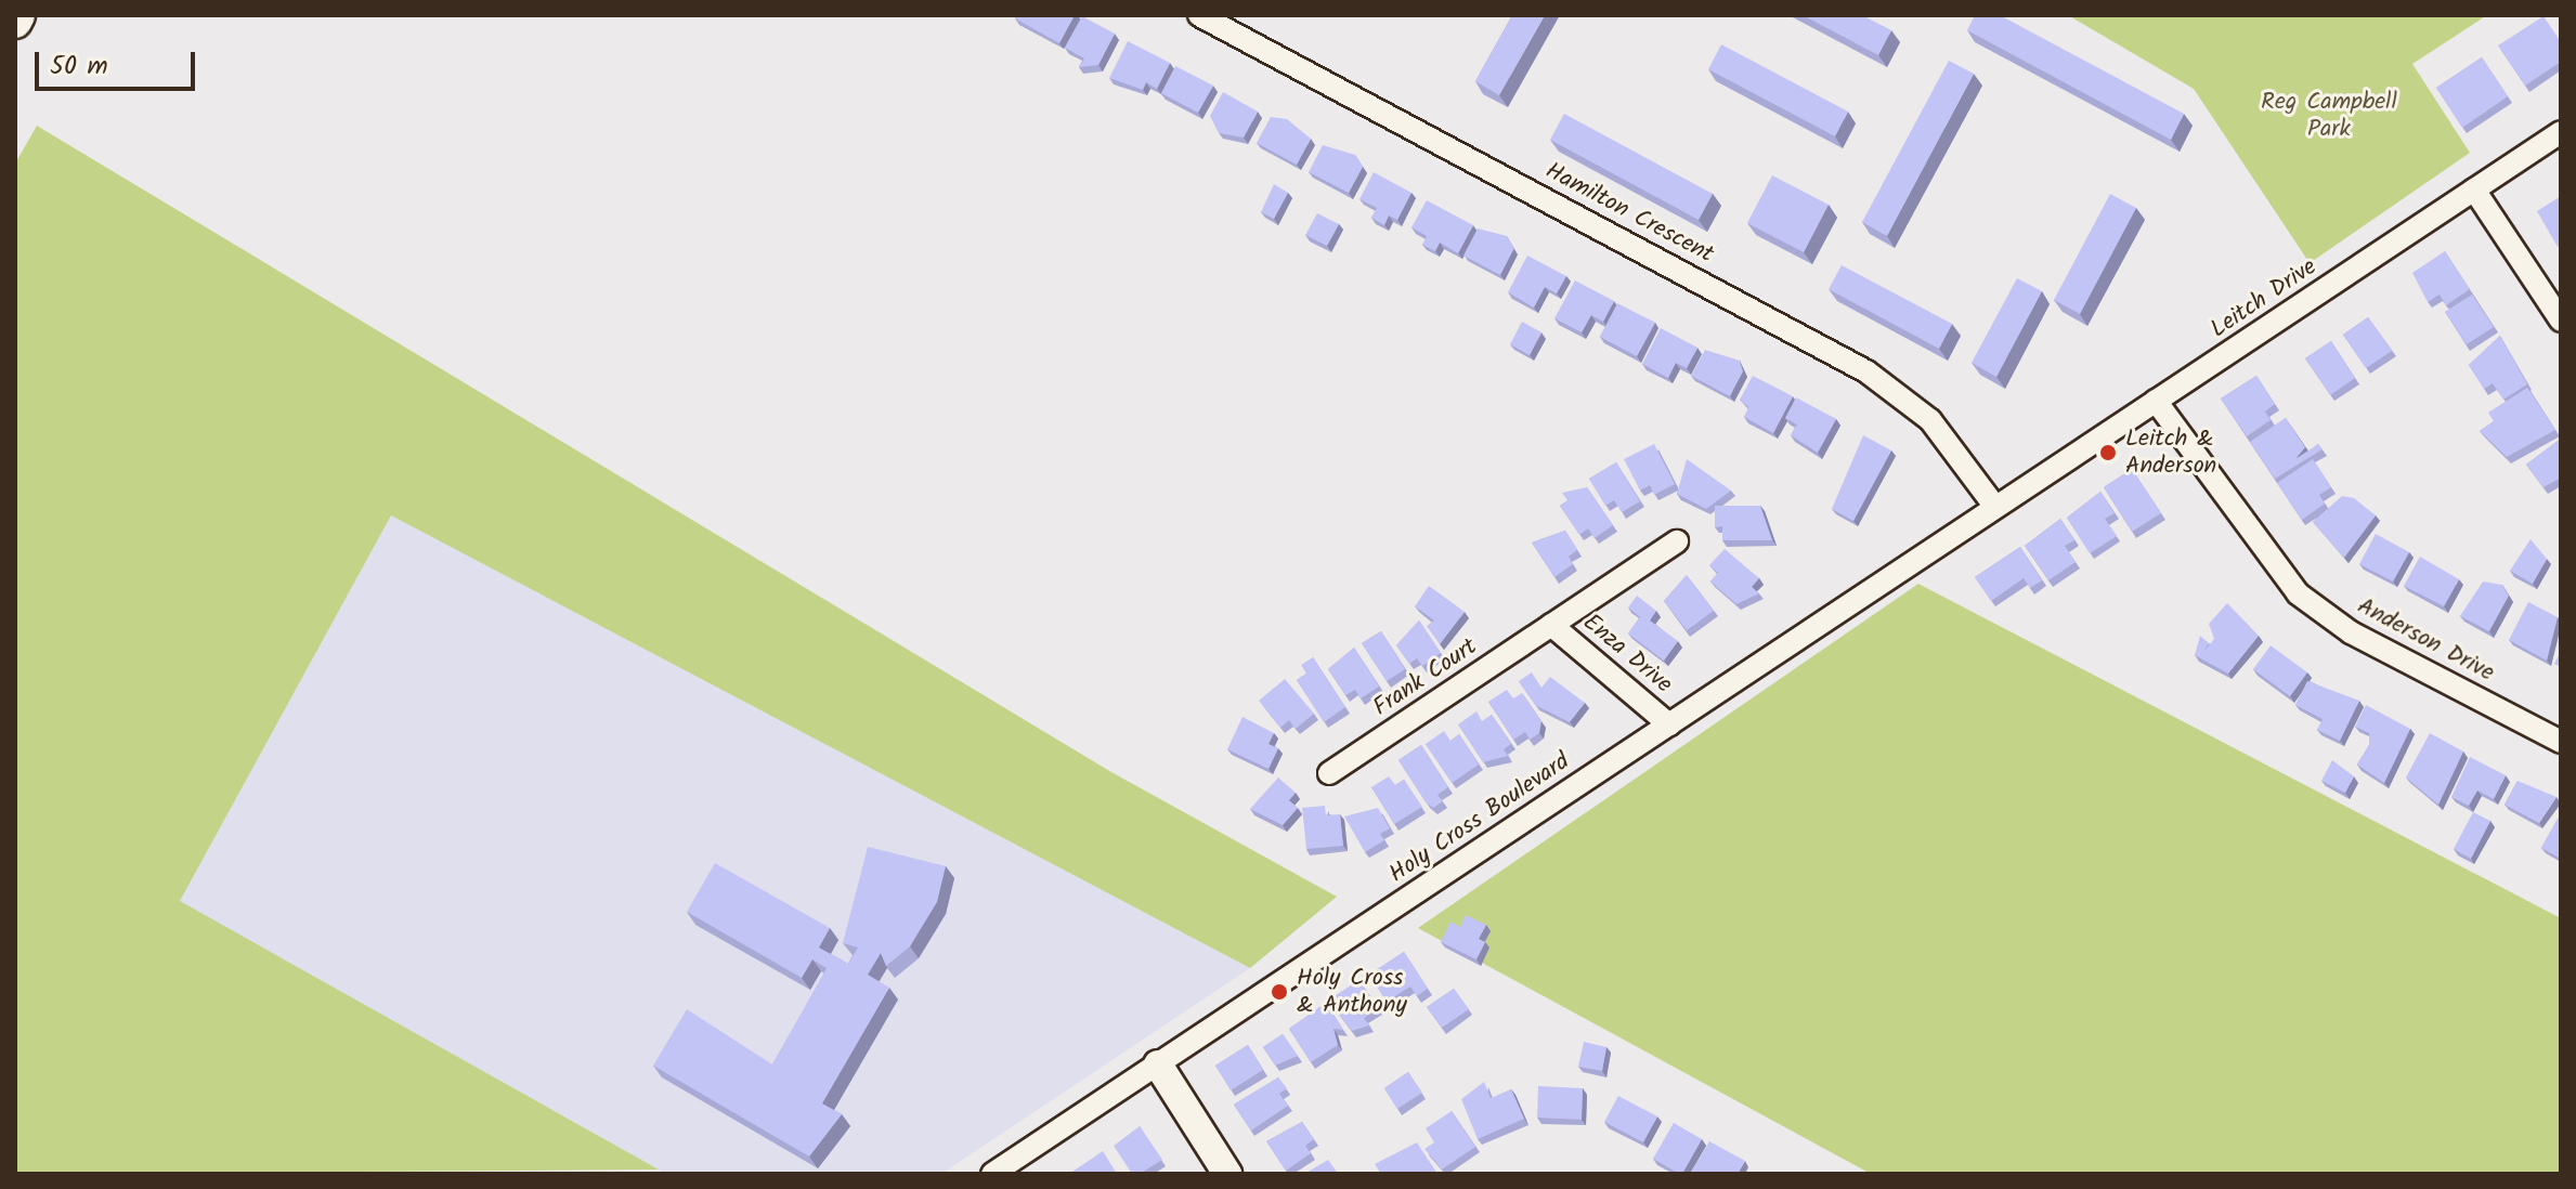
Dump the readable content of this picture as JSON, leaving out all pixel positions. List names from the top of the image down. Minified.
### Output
{"streets":{"street":["Hamilton Crescent","Leitch Drive","Anderson Drive","Enza Drive","Frank Court","Holy Cross Boulevard"]},"crossings":[["Hamilton Crescent","Leitch Drive"],["Hamilton Crescent","Holy Cross Boulevard"],["Leitch Drive","Anderson Drive"],["Leitch Drive","Holy Cross Boulevard"],["Enza Drive","Frank Court"],["Enza Drive","Holy Cross Boulevard"]],"parks":["Reg Campbell Park"],"places":["Leitch & Anderson","Holy Cross & Anthony"],"scale_bar":"50 m"}
